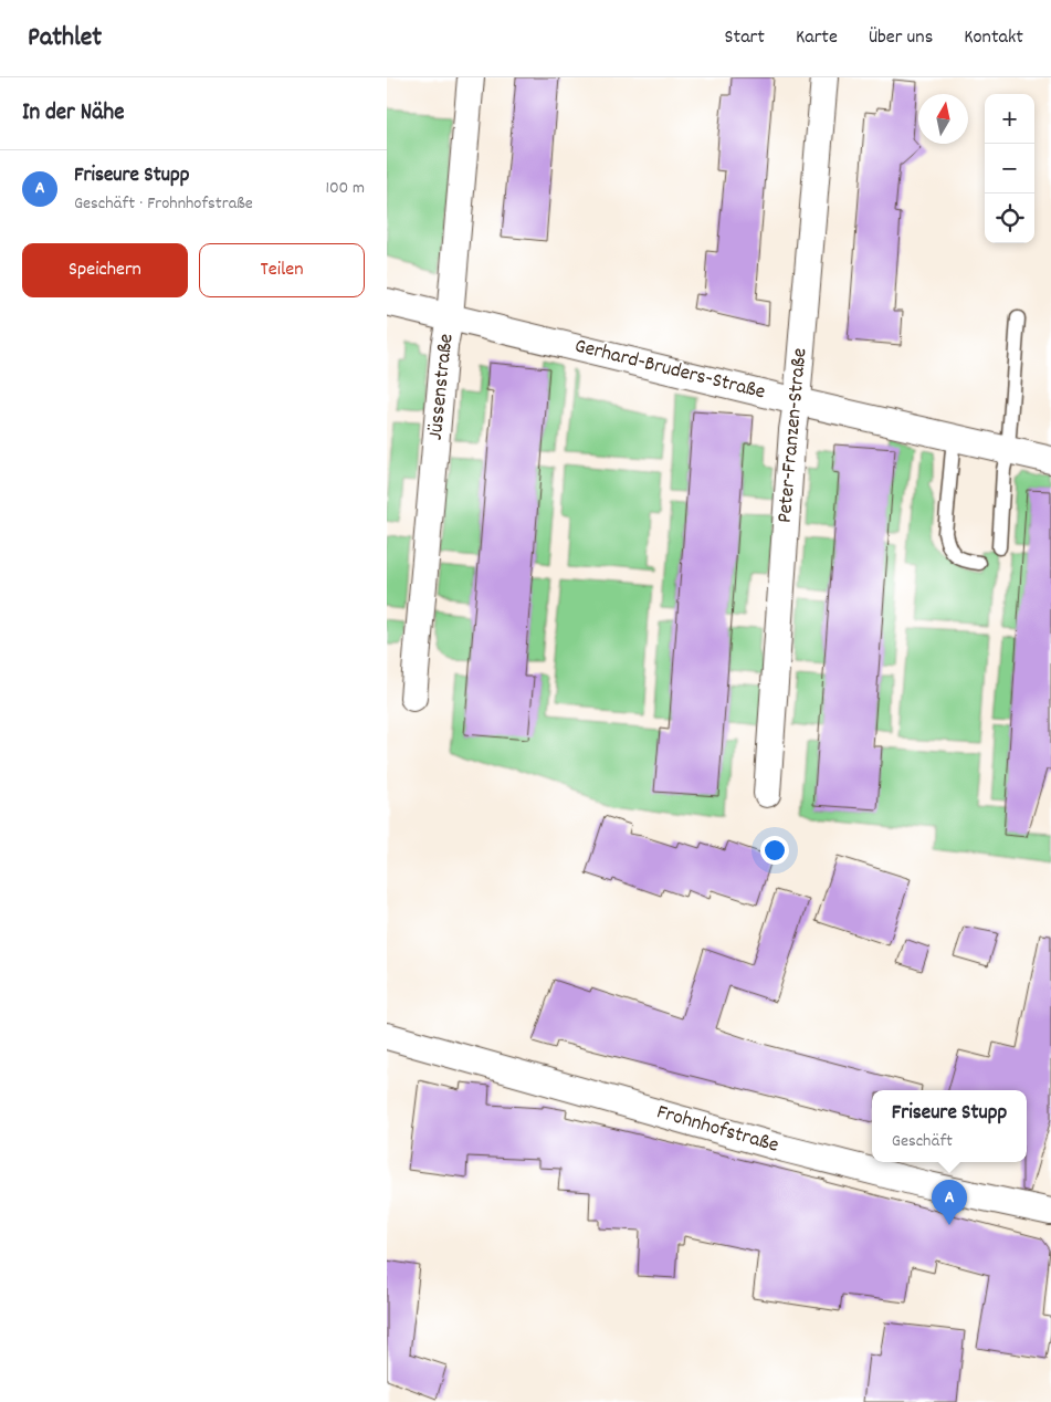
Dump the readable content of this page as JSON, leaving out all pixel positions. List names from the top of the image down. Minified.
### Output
{"streets":{"street":["Gerhard-Bruders-Straße","Jüssenstraße","Peter-Franzen-Straße","Frohnhofstraße"]},"crossings":[["Gerhard-Bruders-Straße","Jüssenstraße"],["Gerhard-Bruders-Straße","Peter-Franzen-Straße"]],"north":"top","page":{"header":"Pathlet","nav":["Start","Karte","Über uns","Kontakt"],"heading":"In der Nähe","map_buttons":["+","−"],"list":[{"mark":"A","name":"Friseure Stupp","note":"Geschäft · Frohnhofstraße","value":"100 m"}],"buttons":["Speichern","Teilen"],"popup":["Friseure Stupp","Geschäft"],"pins":"A"}}
